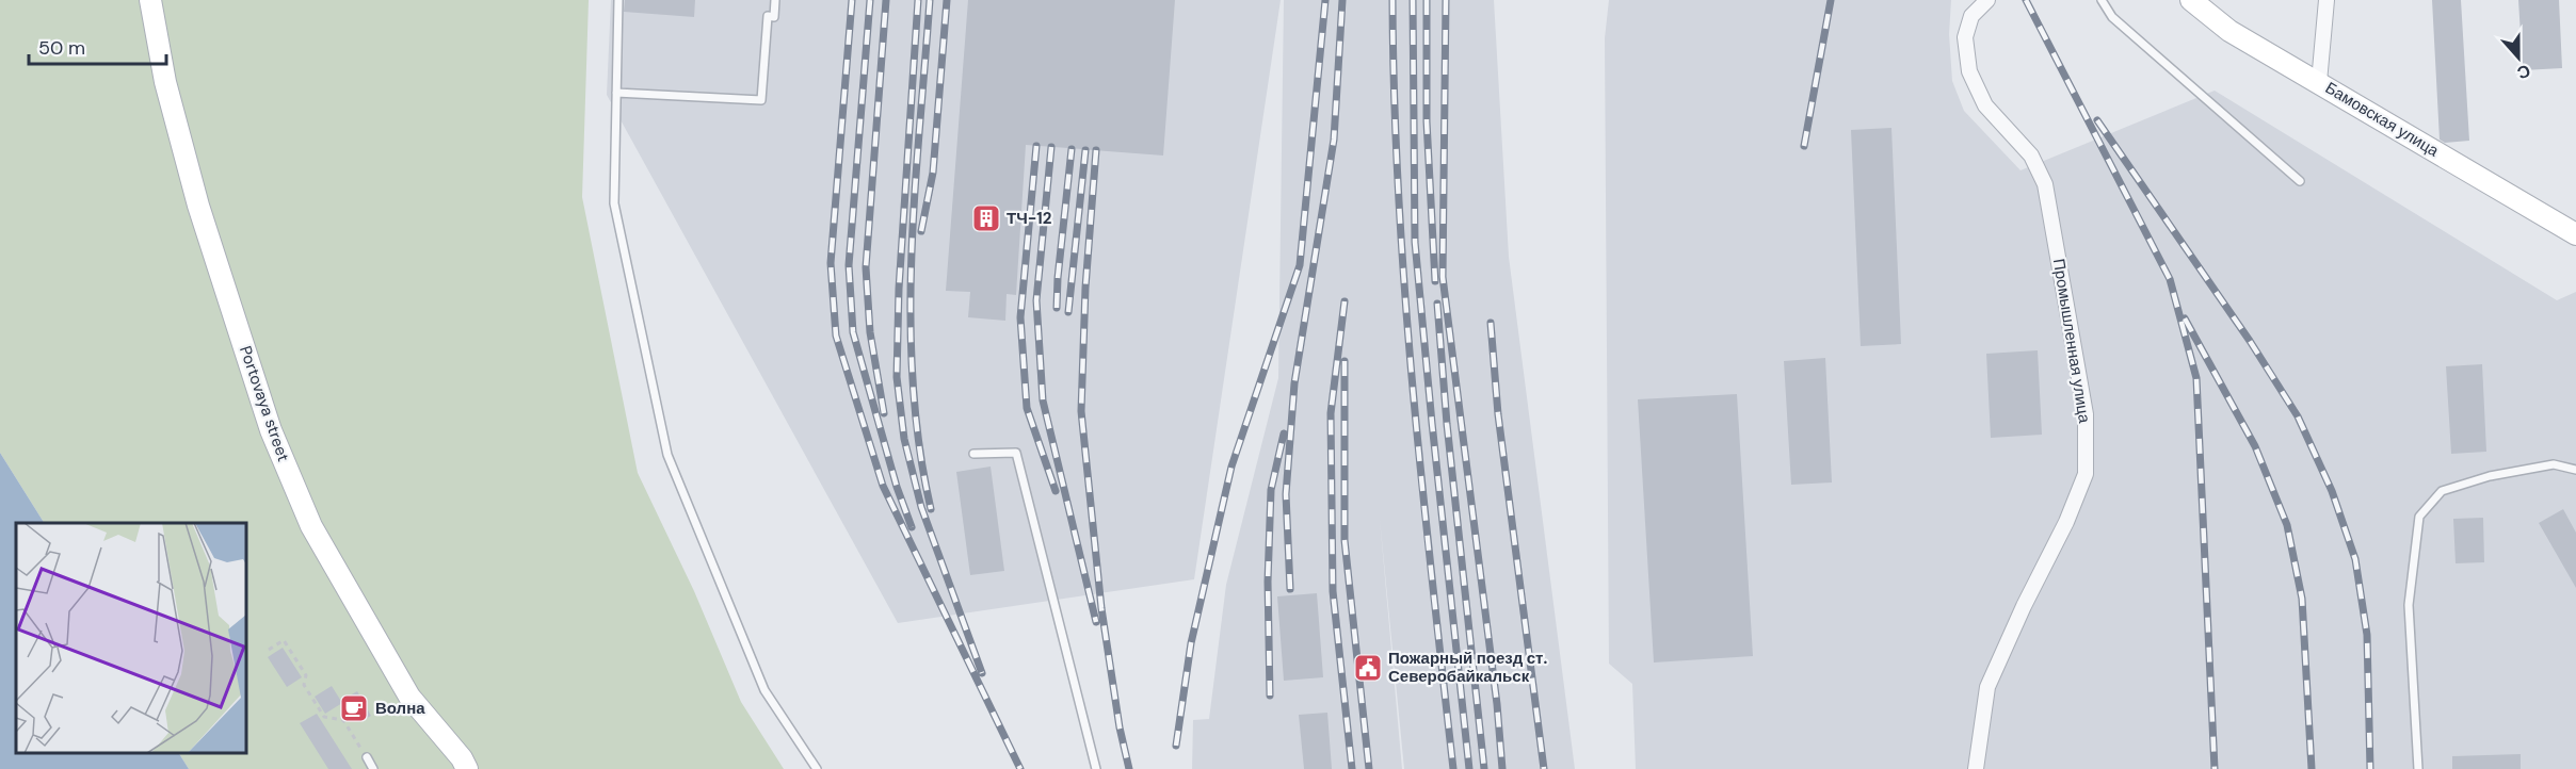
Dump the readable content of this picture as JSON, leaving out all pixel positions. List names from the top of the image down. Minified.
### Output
{"streets":{"main road":["Бамовская улица","Portovaya street"],"street":["Промышленная улица"]},"places":{"building":["ТЧ-12"],"public building":["Пожарный поезд ст. Северобайкальск"],"cafe":["Волна"]},"scale_bar":"50 m","north":"bottom"}
